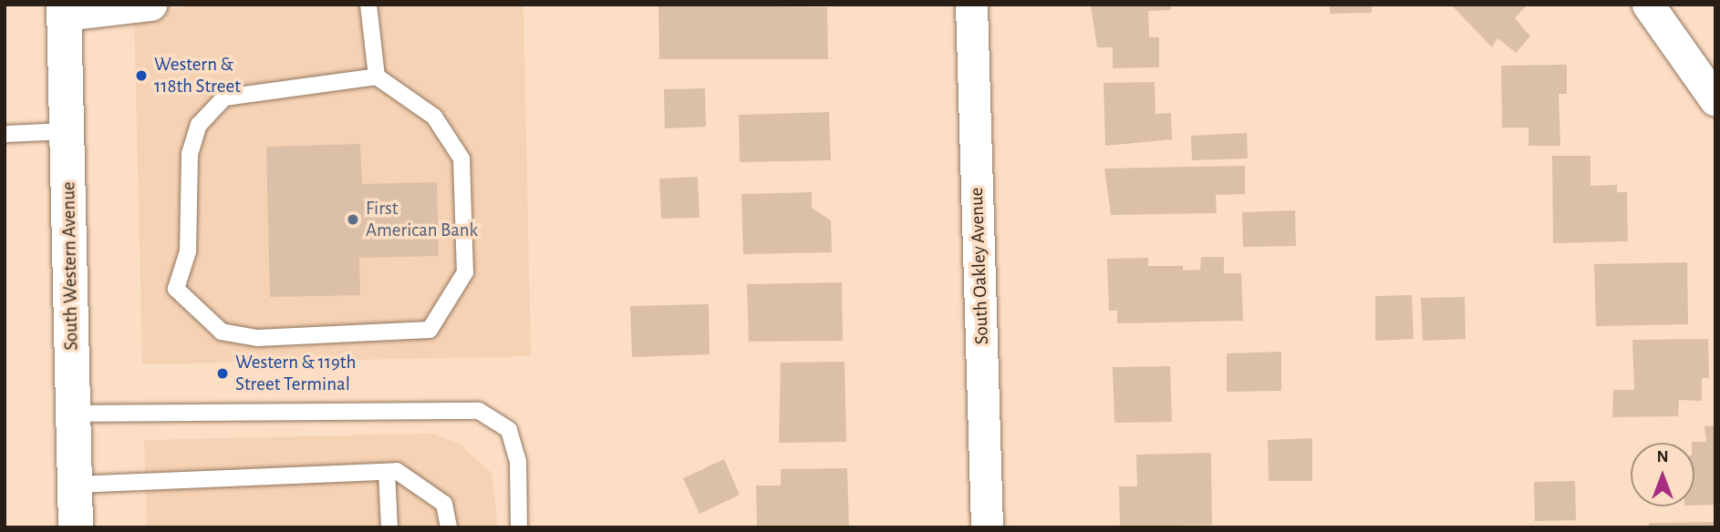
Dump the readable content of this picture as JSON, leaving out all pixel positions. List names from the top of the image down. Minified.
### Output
{"streets":{"main road":["South Western Avenue"],"street":["South Oakley Avenue"]},"places":["Western & 118th Street","First American Bank","Western & 119th Street Terminal"],"north":"top"}
